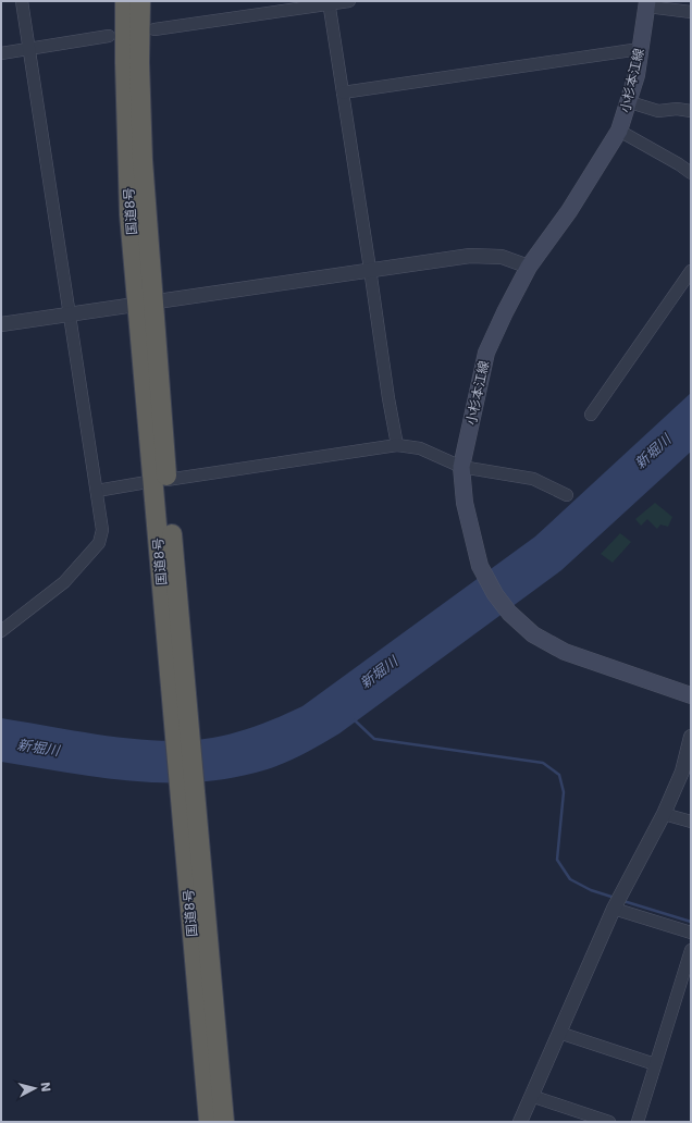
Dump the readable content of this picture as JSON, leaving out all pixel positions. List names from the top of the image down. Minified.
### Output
{"streets":{"highway":["国道8号"],"main road":["小杉本江線"]},"water":["新堀川"],"north":"right"}
